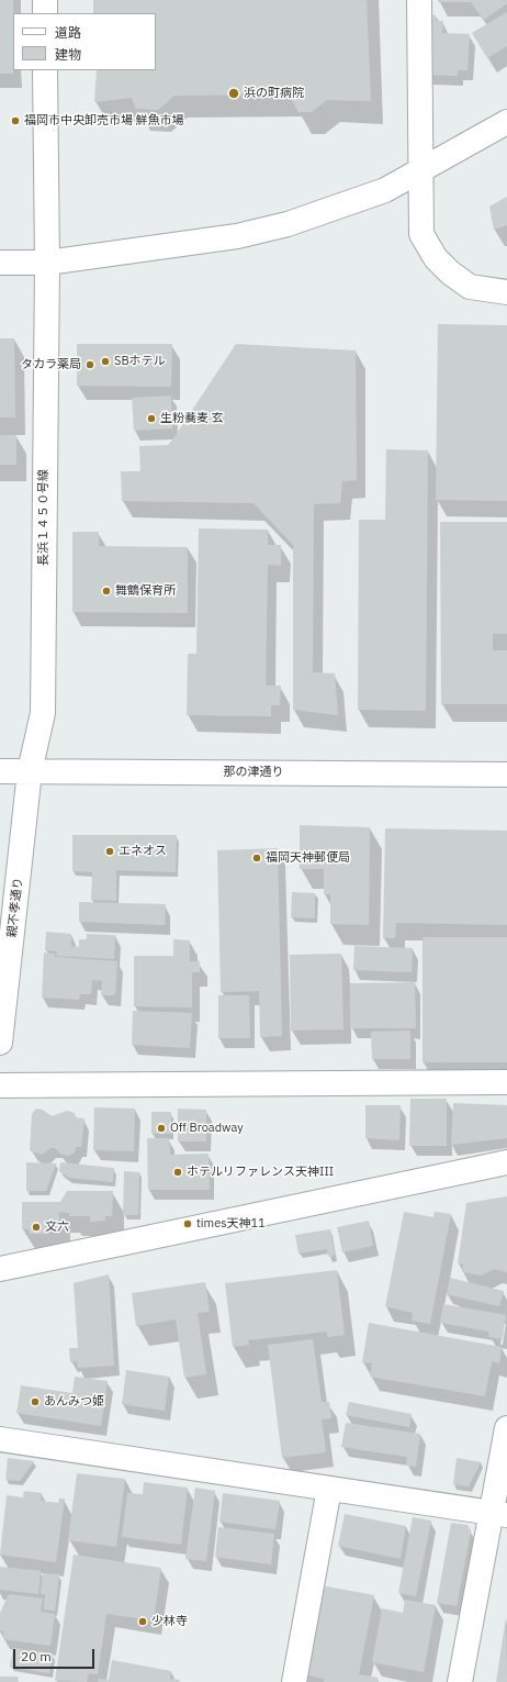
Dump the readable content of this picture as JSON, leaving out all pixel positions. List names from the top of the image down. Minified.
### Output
{"streets":{"street":["長浜１４５０号線","那の津通り","親不孝通り"]},"crossings":[["長浜１４５０号線","那の津通り"],["長浜１４５０号線","親不孝通り"],["那の津通り","親不孝通り"]],"places":["浜の町病院","福岡市中央卸売市場 鮮魚市場","SBホテル","タカラ薬局","生粉蕎麦 玄","舞鶴保育所","エネオス","福岡天神郵便局","Off Broadway","ホテルリファレンス天神III","times天神11","文六","あんみつ姫","少林寺"],"legend":["道路","建物"],"scale_bar":"20 m"}
